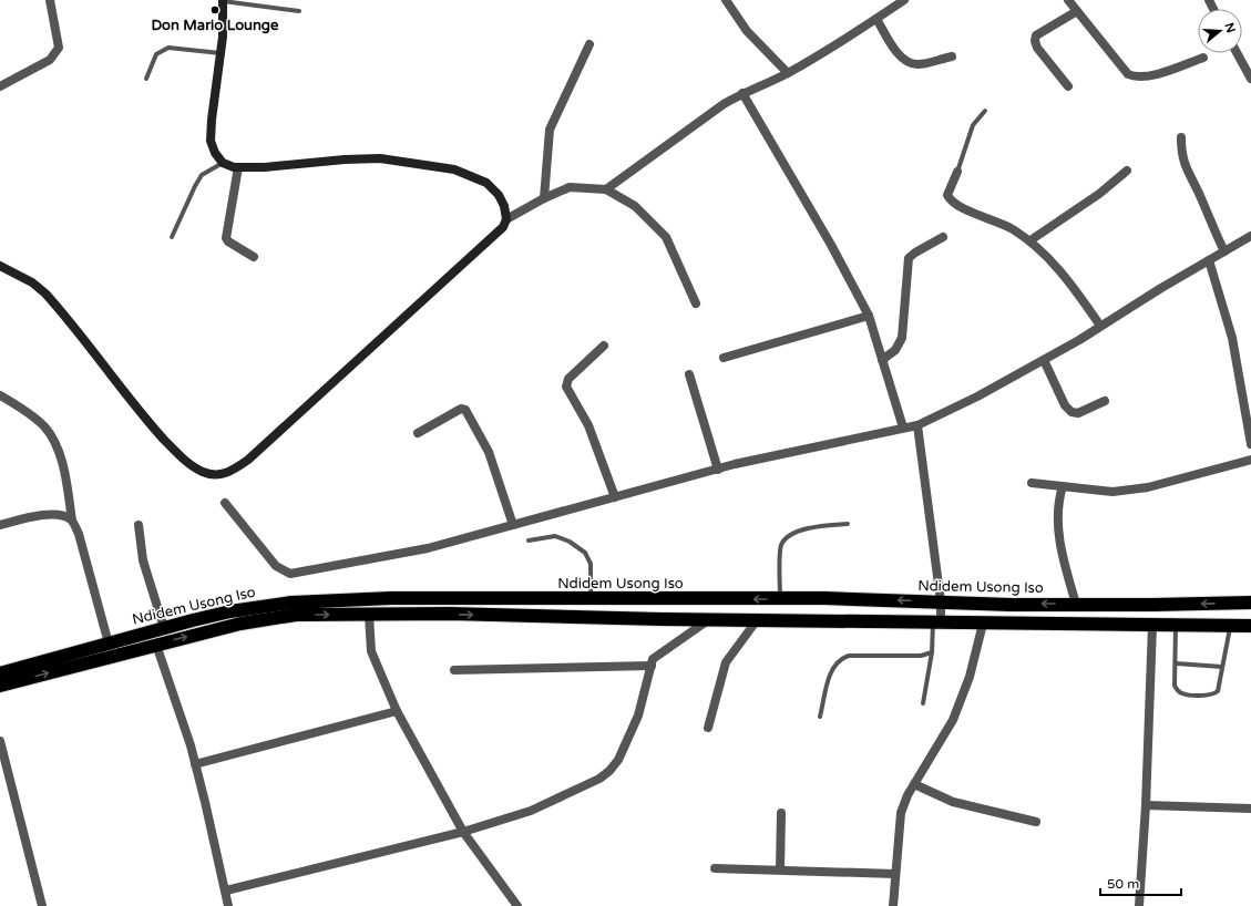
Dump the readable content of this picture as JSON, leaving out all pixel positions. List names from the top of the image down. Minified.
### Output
{"streets":{"highway":["Ndidem Usong Iso"]},"places":["Don Mario Lounge"],"scale_bar":"50 m","north":"right"}
